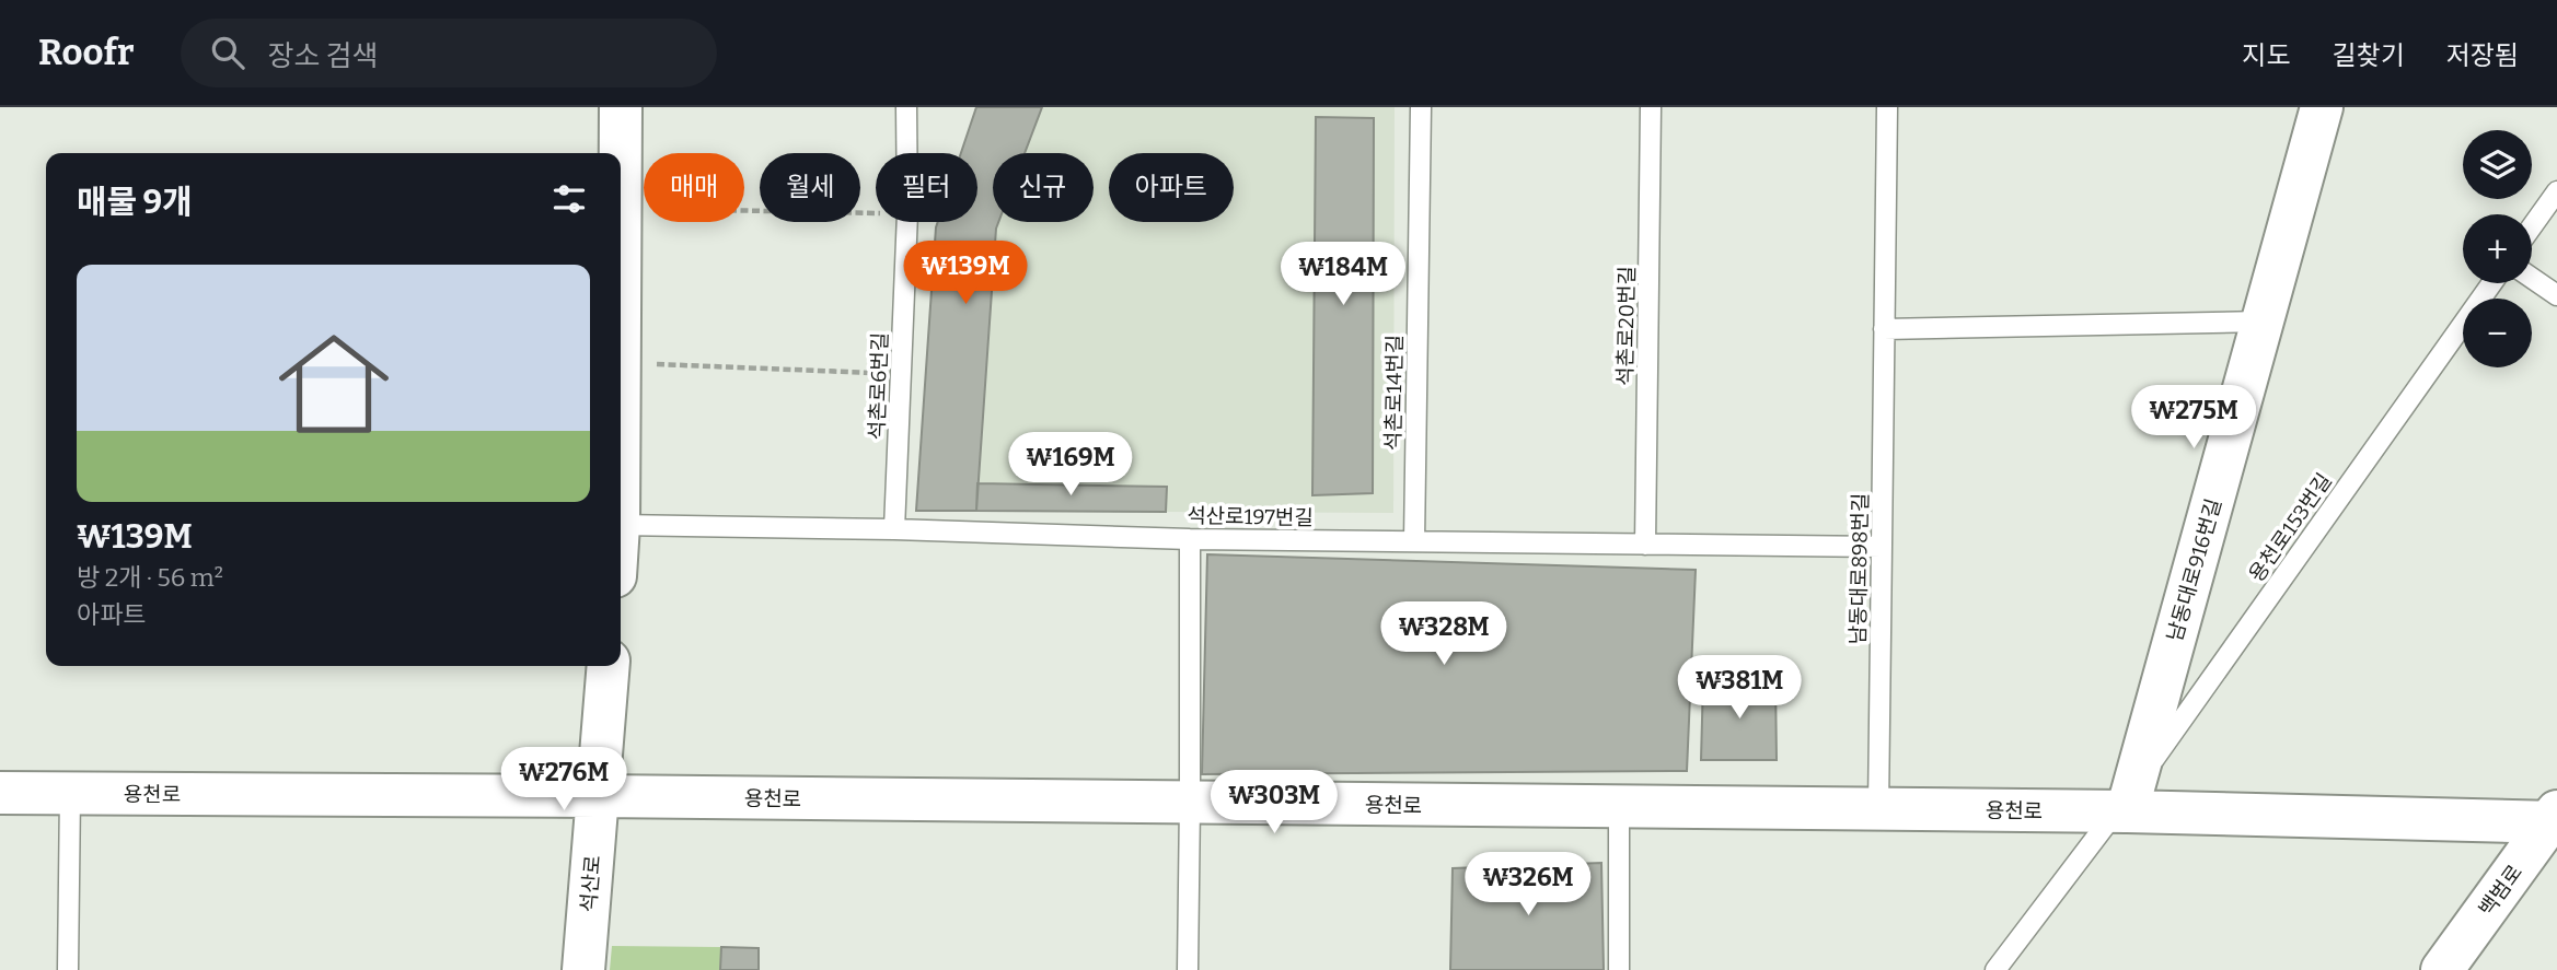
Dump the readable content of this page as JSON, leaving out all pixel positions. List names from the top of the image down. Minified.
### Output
{"streets":{"street":["남동대로916번길","용천로","석산로","백범로"],"lane":["석촌로20번길","석촌로6번길","석촌로14번길","석산로197번길","용천로153번길","남동대로898번길"]},"crossings":[["석촌로20번길","석산로197번길"],["석촌로6번길","석산로197번길"],["석촌로14번길","석산로197번길"],["석산로197번길","남동대로898번길"],["용천로153번길","남동대로916번길"],["용천로153번길","용천로"],["남동대로898번길","용천로"],["남동대로916번길","용천로"],["용천로","석산로"],["용천로","백범로"]],"page":{"header":"Roofr","search":"장소 검색","nav":["지도","길찾기","저장됨"],"map_buttons":["+","−"],"chip":["매매","월세","필터","신규","아파트"],"heading":"매물 9개","price":["₩139M","₩184M","₩275M","₩169M","₩328M","₩381M","₩276M","₩303M","₩326M"],"list":[{"name":"₩139M","note":"방 2개 · 56 m² · 아파트"}]}}
